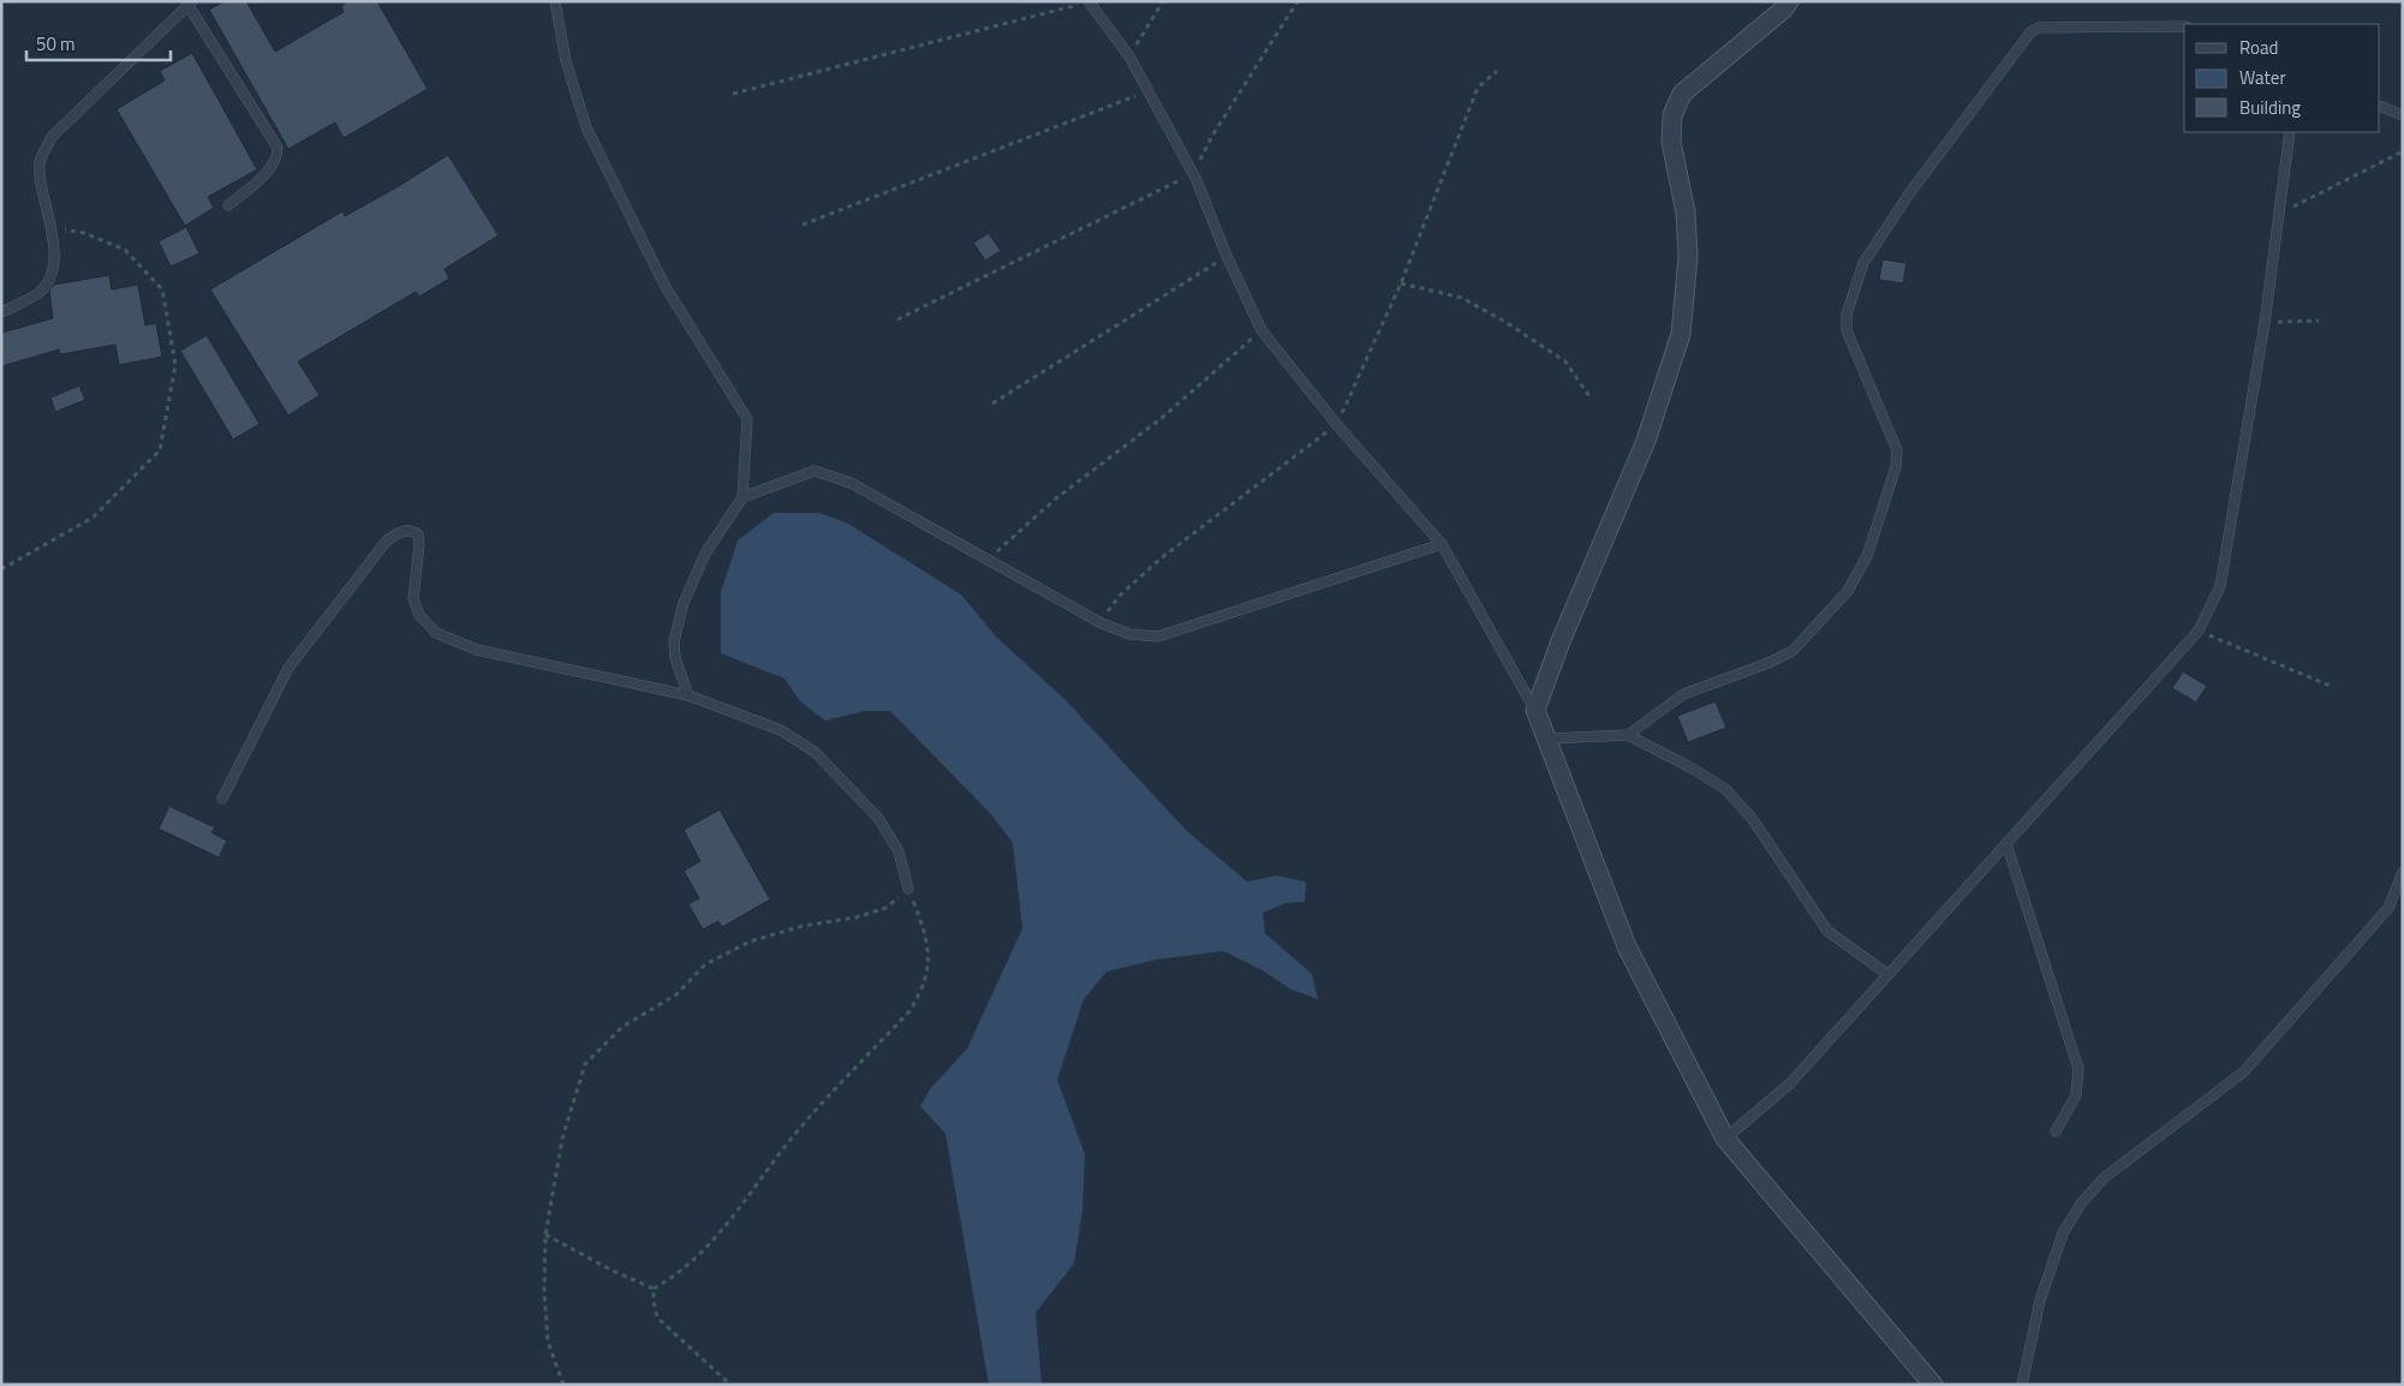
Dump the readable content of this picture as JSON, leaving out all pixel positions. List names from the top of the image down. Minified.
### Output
{"legend":["Road","Water","Building"],"scale_bar":"50 m"}
